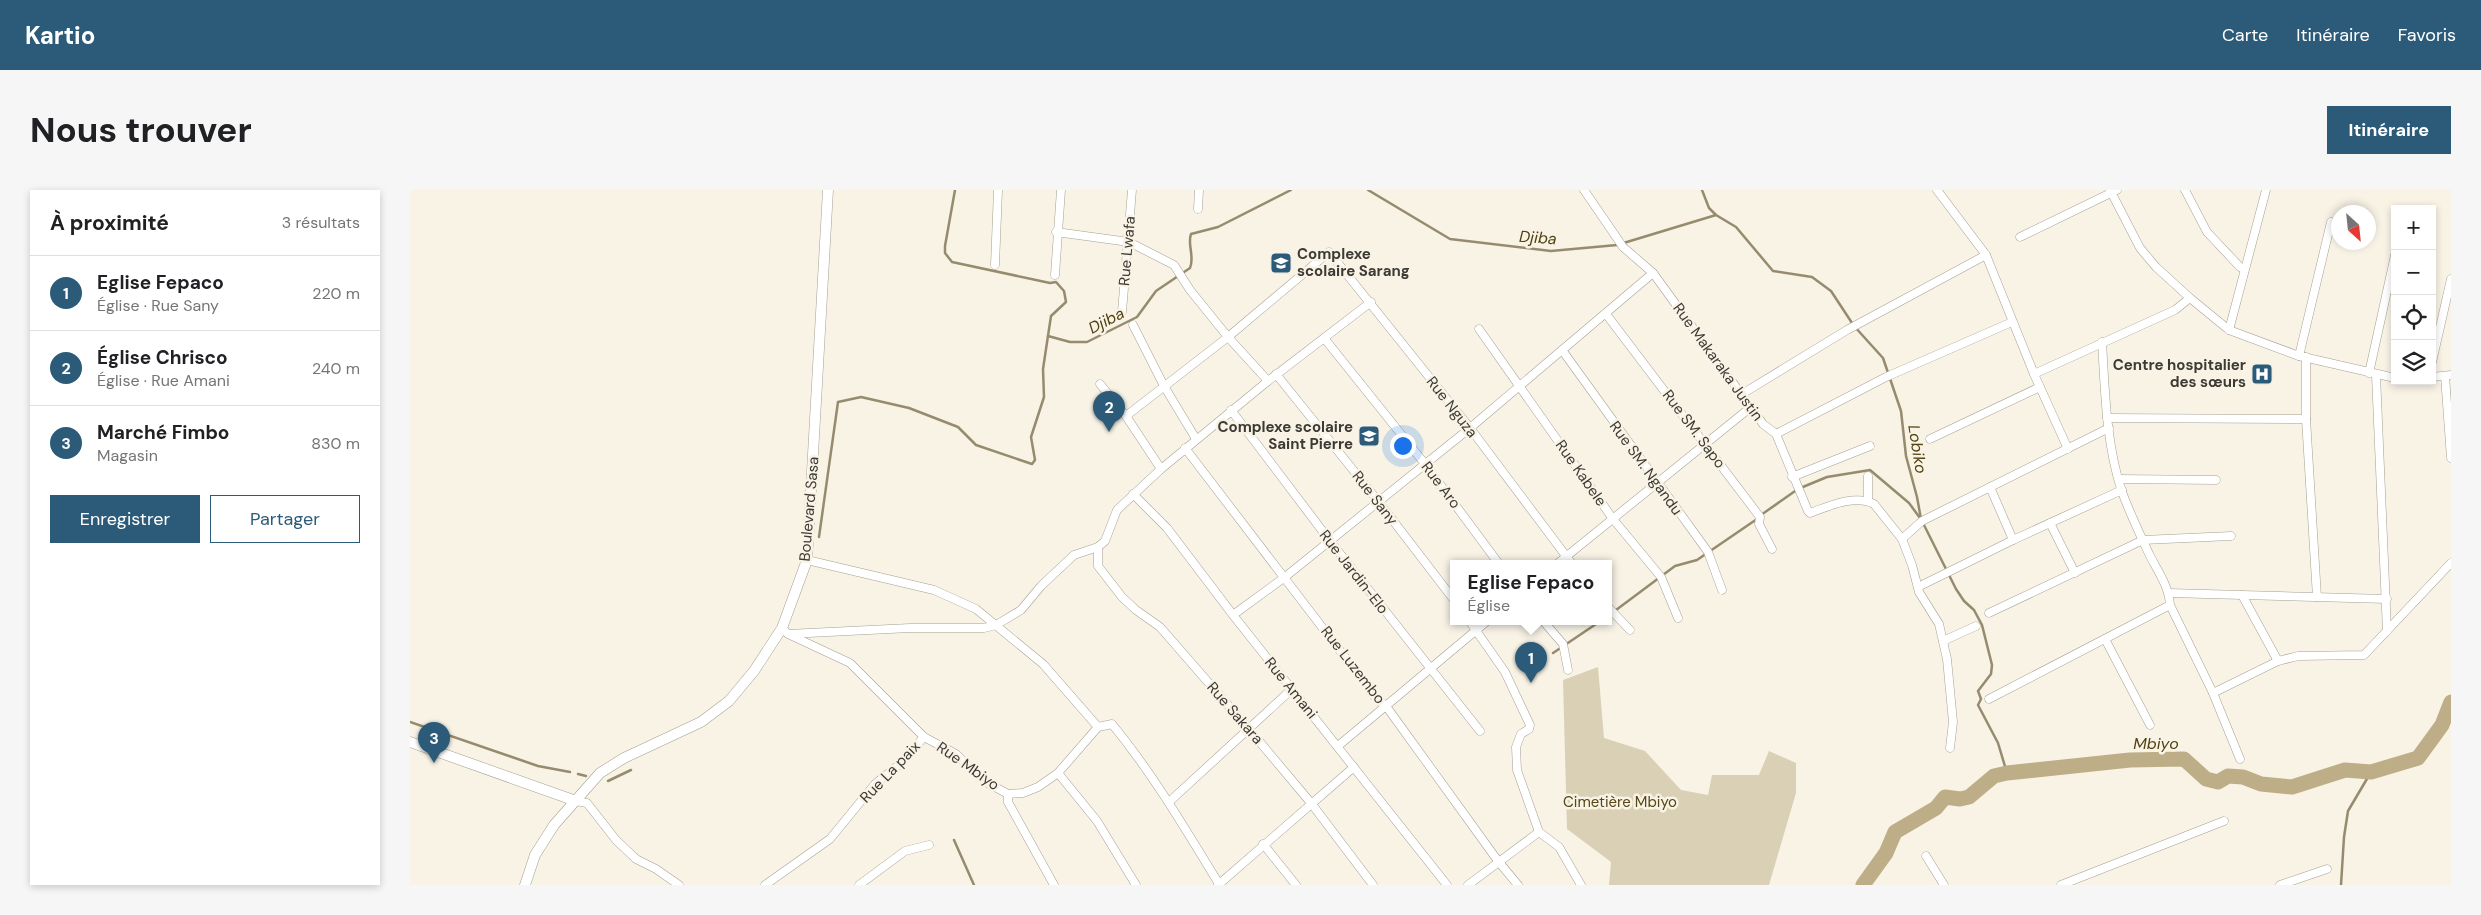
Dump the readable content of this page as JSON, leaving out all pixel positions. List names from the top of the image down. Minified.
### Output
{"streets":{"street":["Rue Lwafa","Rue Makaraka Justin","Rue Nguza","Rue SM. Sapo","Rue SM. Ngandu","Rue Kabele","Rue Aro","Rue Sany","Boulevard Sasa","Rue Jardin-Elo","Rue Luzembo","Rue Amani","Rue Sakara","Rue Mbiyo","Rue La paix"]},"crossings":[["Boulevard Sasa","Rue Mbiyo"],["Rue Mbiyo","Rue La paix"]],"water":["Djiba","Lobiko","Mbiyo"],"parks":["Cimetière Mbiyo"],"places":{"school or university":["Complexe scolaire Sarang","Complexe scolaire Saint Pierre"],"hospital":["Centre hospitalier des sœurs"]},"north":"bottom right","page":{"header":"Kartio","nav":["Carte","Itinéraire","Favoris"],"buttons":["Itinéraire",["Enregistrer","Partager"]],"title":"Nous trouver","heading":["À proximité","3 résultats"],"map_buttons":["+","−"],"list":[{"mark":"1","name":"Eglise Fepaco","note":"Église · Rue Sany","value":"220 m"},{"mark":"2","name":"Église Chrisco","note":"Église · Rue Amani","value":"240 m"},{"mark":"3","name":"Marché Fimbo","note":"Magasin","value":"830 m"}],"pins":["2","1","3"],"popup":["Eglise Fepaco","Église"]}}
